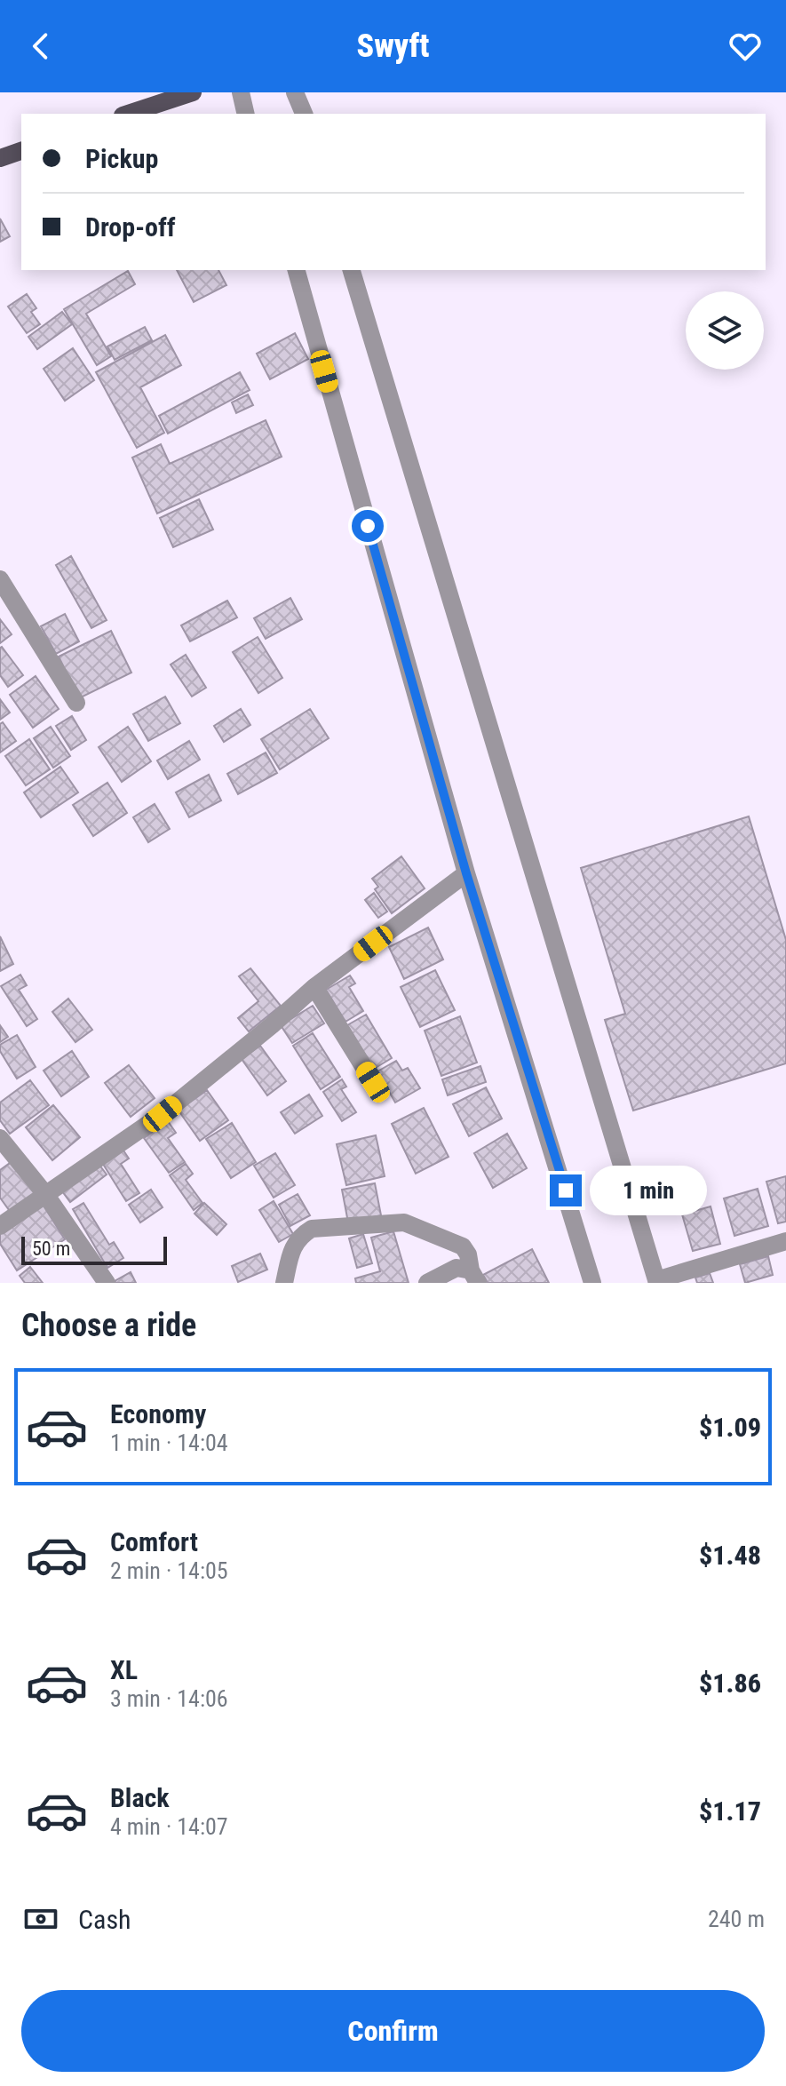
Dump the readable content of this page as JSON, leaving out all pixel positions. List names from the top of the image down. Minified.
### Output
{"scale_bar":"50 m","page":{"header":"Swyft","banner":["Pickup","Drop-off"],"bubble":"1 min","scale":"50 m","heading":"Choose a ride","list":[{"name":"Economy","note":"1 min · 14:04","value":"$1.09"},{"name":"Comfort","note":"2 min · 14:05","value":"$1.48"},{"name":"XL","note":"3 min · 14:06","value":"$1.86"},{"name":"Black","note":"4 min · 14:07","value":"$1.17"}],"pay":["Cash","240 m"],"buttons":"Confirm"}}
